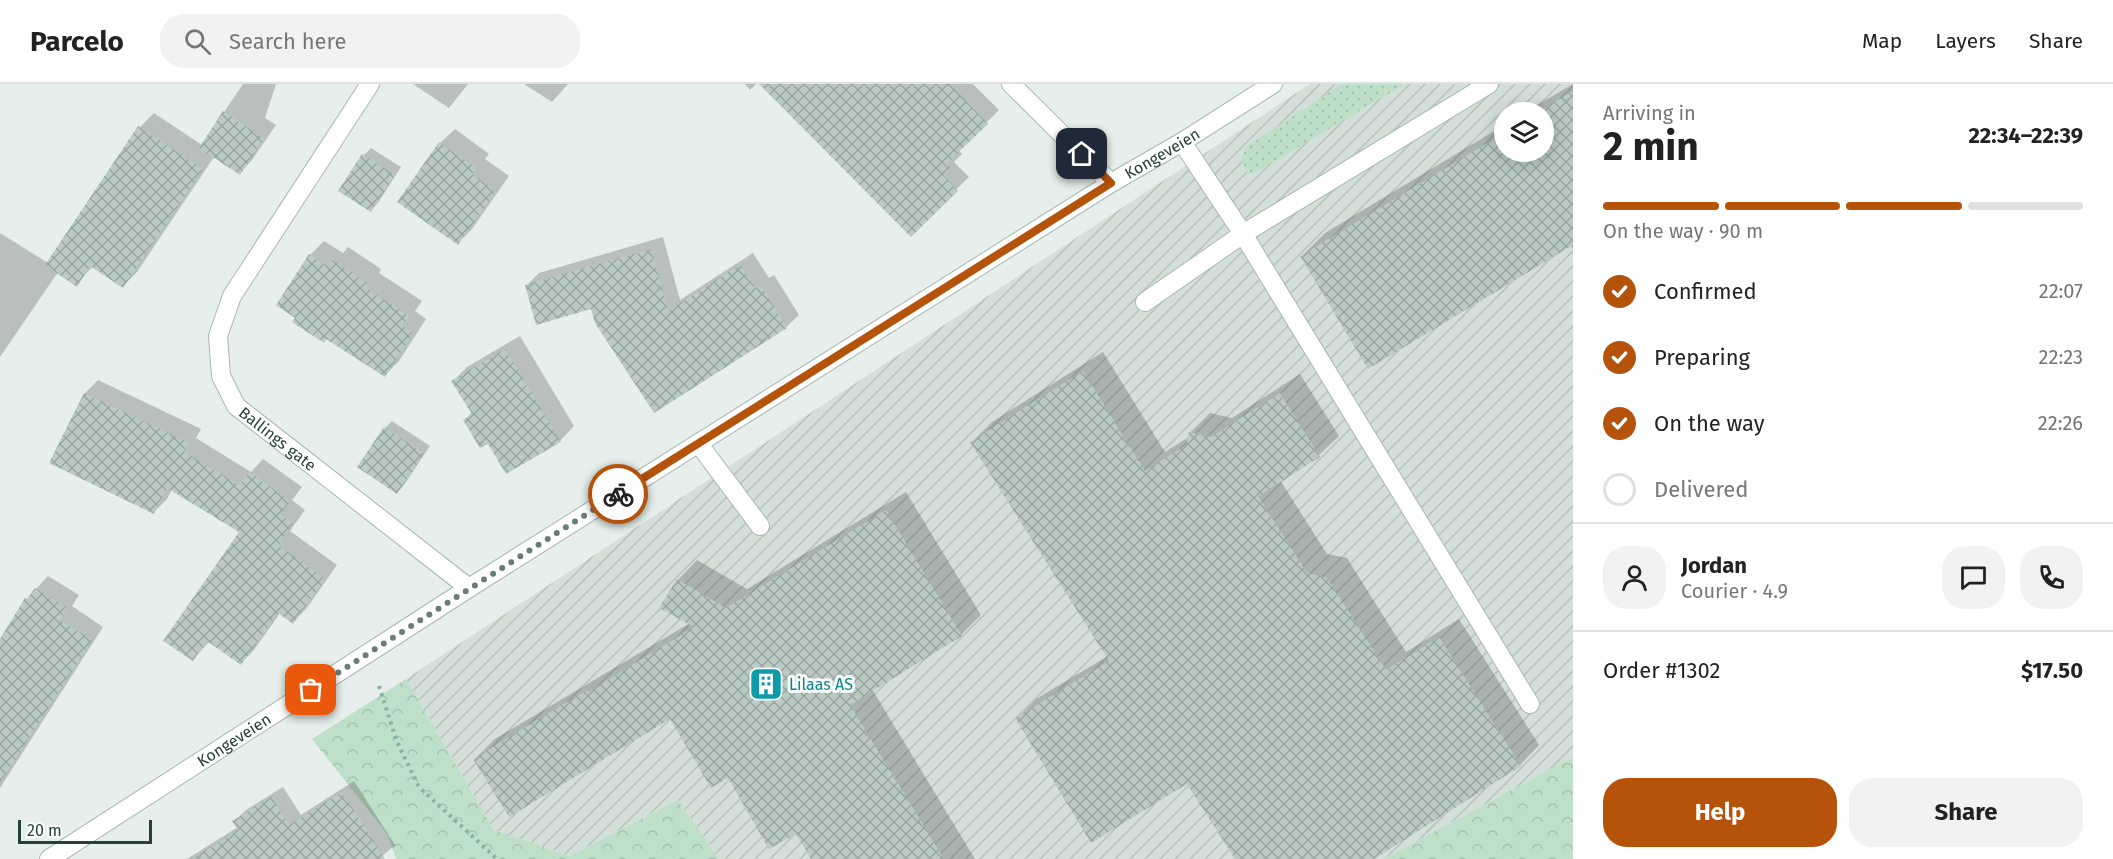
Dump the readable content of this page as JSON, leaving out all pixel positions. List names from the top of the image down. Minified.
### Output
{"streets":{"street":["Kongeveien","Ballings gate"]},"crossings":[["Kongeveien","Ballings gate"]],"places":{"building":["Lilaas AS"]},"scale_bar":"20 m","page":{"header":"Parcelo","search":"Search here","nav":["Map","Layers","Share"],"heading":["2 min","Arriving in","22:34–22:39"],"panel":["Jordan","Courier · 4.9","Order #1302","$17.50"],"bar":"On the way · 90 m","list":[["Confirmed","22:07"],["Preparing","22:23"],["On the way","22:26"],"Delivered"],"buttons":["Help","Share"],"scale":"20 m"}}
